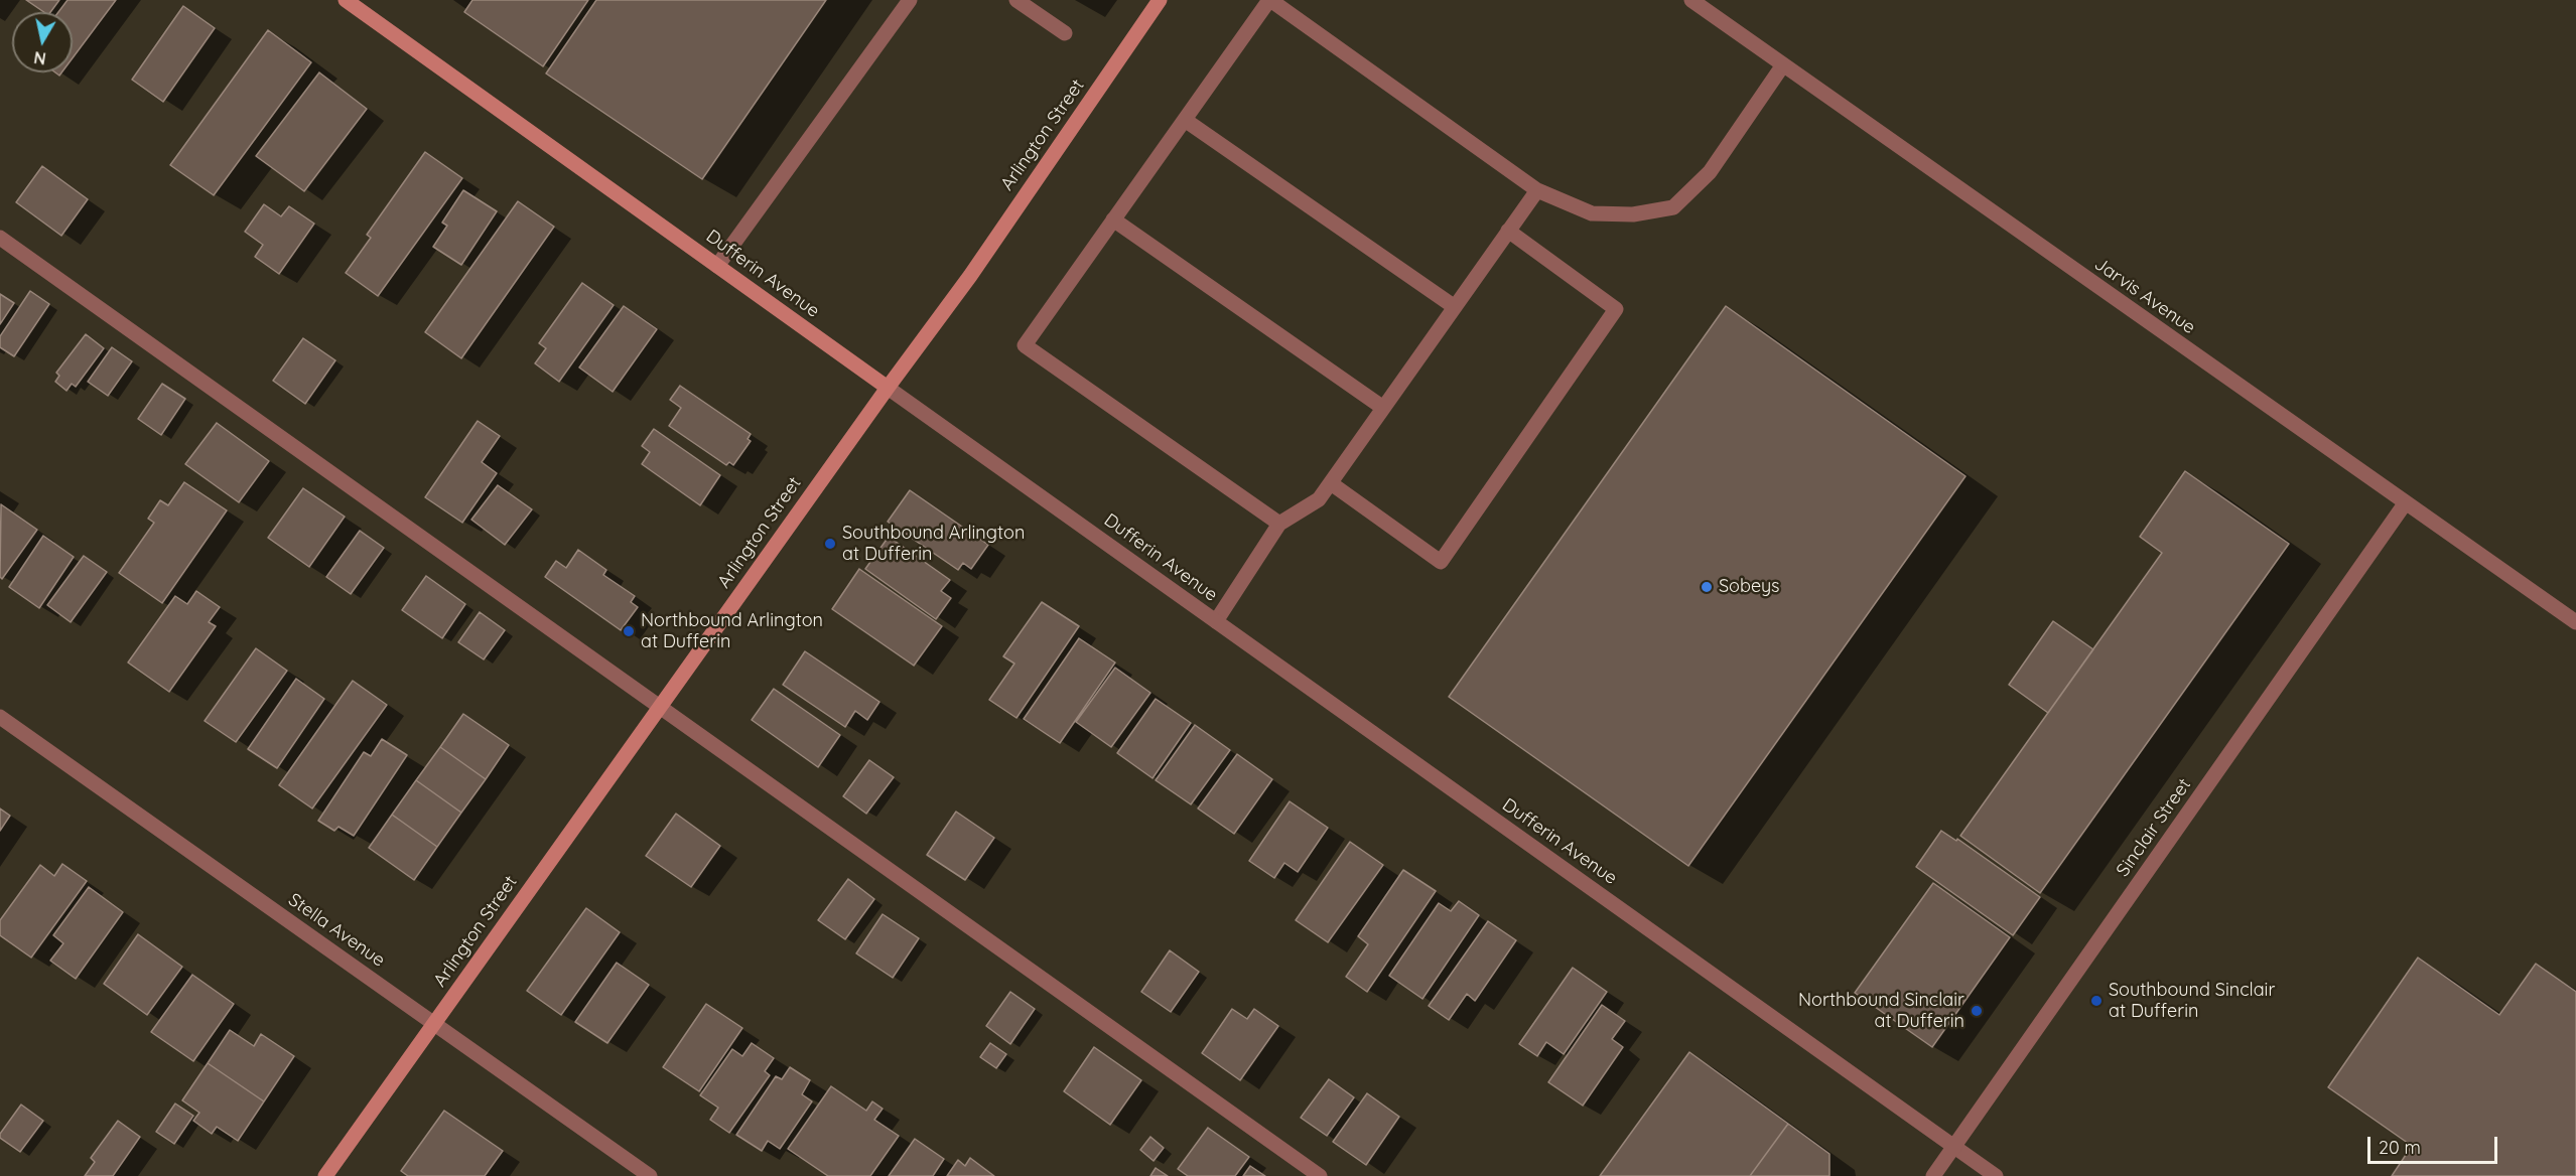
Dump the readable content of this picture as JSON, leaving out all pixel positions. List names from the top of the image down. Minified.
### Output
{"streets":{"main road":["Arlington Street","Dufferin Avenue"],"street":["Jarvis Avenue","Sinclair Street","Stella Avenue"]},"crossings":[["Arlington Street","Dufferin Avenue"],["Arlington Street","Stella Avenue"],["Dufferin Avenue","Sinclair Street"],["Jarvis Avenue","Sinclair Street"]],"places":["Southbound Arlington at Dufferin","Sobeys","Northbound Arlington at Dufferin","Southbound Sinclair at Dufferin","Northbound Sinclair at Dufferin"],"scale_bar":"20 m","north":"bottom"}
